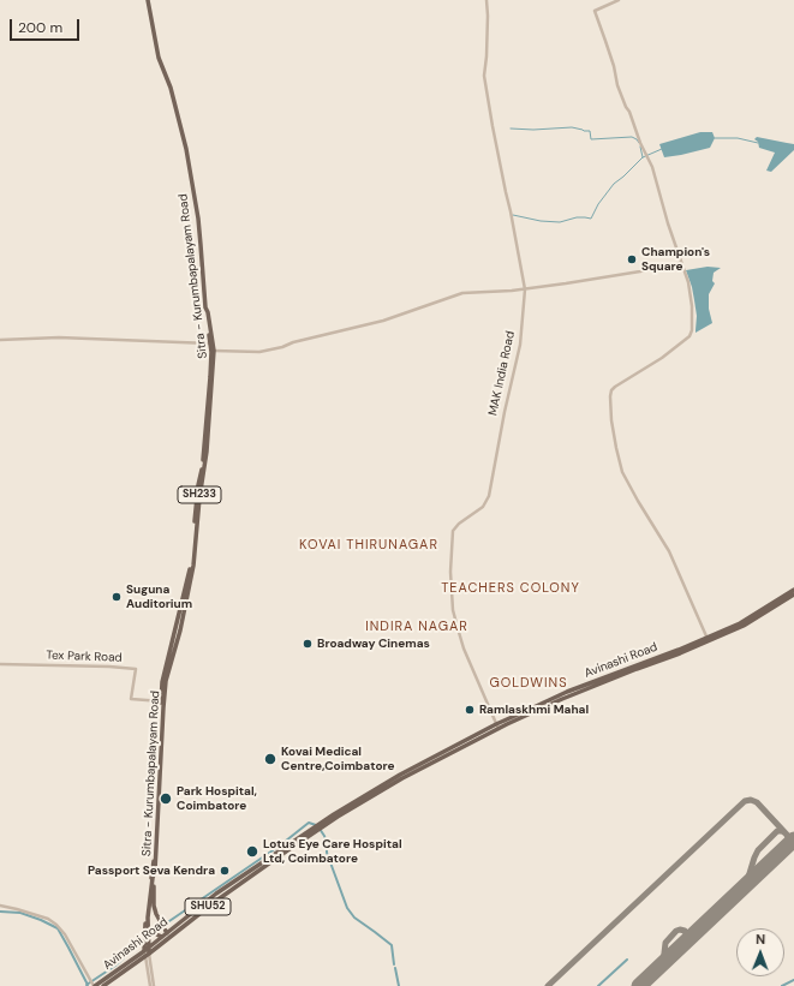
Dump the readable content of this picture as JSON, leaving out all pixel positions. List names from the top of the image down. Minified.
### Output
{"streets":{"main road":["Sitra - Kurumbapalayam Road","SH233","Avinashi Road","SHU52"],"street":["MAK India Road","Tex Park Road"]},"crossings":[["Sitra - Kurumbapalayam Road","Tex Park Road"],["Sitra - Kurumbapalayam Road","Avinashi Road"],["MAK India Road","Avinashi Road"]],"districts":["KOVAI THIRUNAGAR","TEACHERS COLONY","INDIRA NAGAR","GOLDWINS"],"places":["Champion's Square","Suguna Auditorium","Broadway Cinemas","Ramlaskhmi Mahal","Kovai Medical Centre,Coimbatore","Park Hospital, Coimbatore","Lotus Eye Care Hospital Ltd, Coimbatore","Passport Seva Kendra"],"scale_bar":"200 m","north":"top"}
